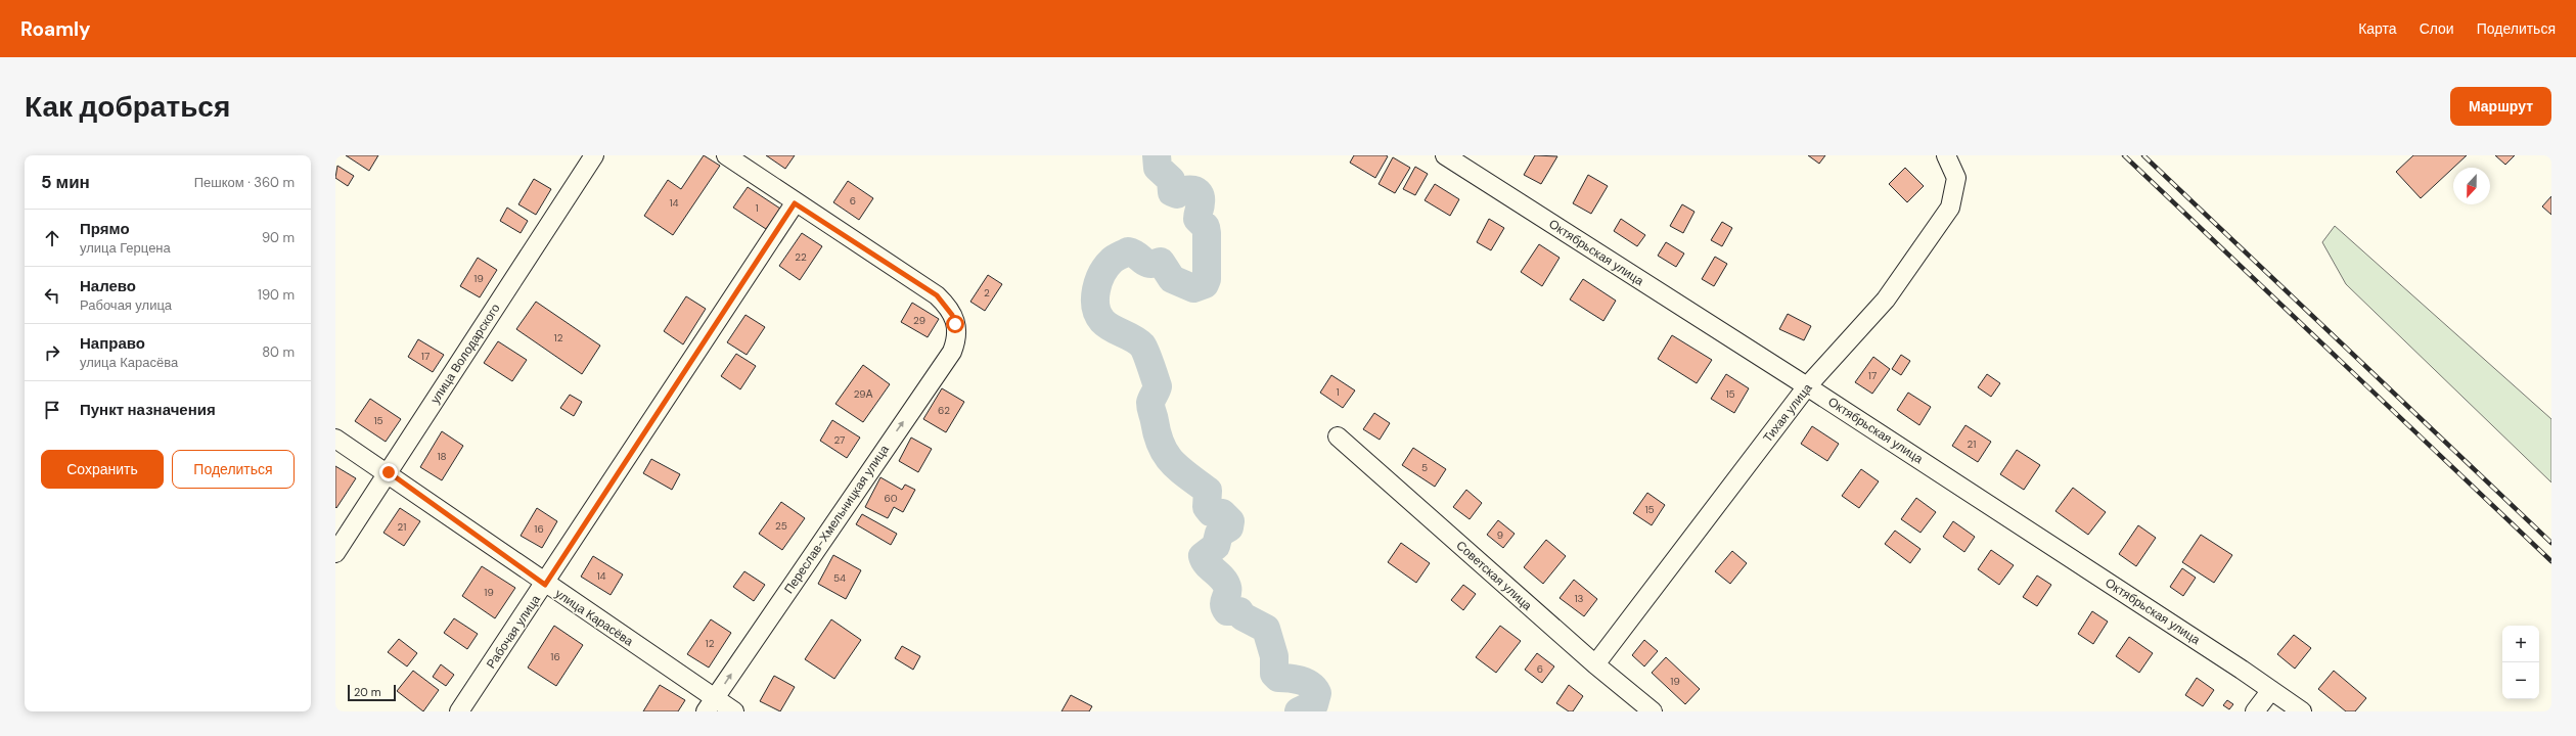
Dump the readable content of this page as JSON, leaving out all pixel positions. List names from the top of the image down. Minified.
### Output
{"streets":{"street":["Октябрьская улица","улица Володарского","Тихая улица","Переслав-Хмельницкая улица","Советская улица","улица Карасёва","Рабочая улица"]},"crossings":[["Октябрьская улица","Тихая улица"],["улица Володарского","улица Карасёва"],["Тихая улица","Советская улица"],["Переслав-Хмельницкая улица","улица Карасёва"],["Переслав-Хмельницкая улица","Рабочая улица"],["улица Карасёва","Рабочая улица"]],"house_numbers":["6","14","1","22","19","2","29","12","17","17","1","29А","15","62","15","27","21","18","5","60","15","25","21","16","9","14","54","19","13","12","16","6","19"],"scale_bar":"20 m","north":"bottom","page":{"header":"Roamly","nav":["Карта","Слои","Поделиться"],"buttons":["Маршрут",["Сохранить","Поделиться"]],"title":"Как добраться","heading":["5 мин","Пешком · 360 m"],"list":[["Прямо","улица Герцена","90 m"],["Налево","Рабочая улица","190 m"],["Направо","улица Карасёва","80 m"],"Пункт назначения"],"map_buttons":["+","−"],"scale":"20 m"}}
